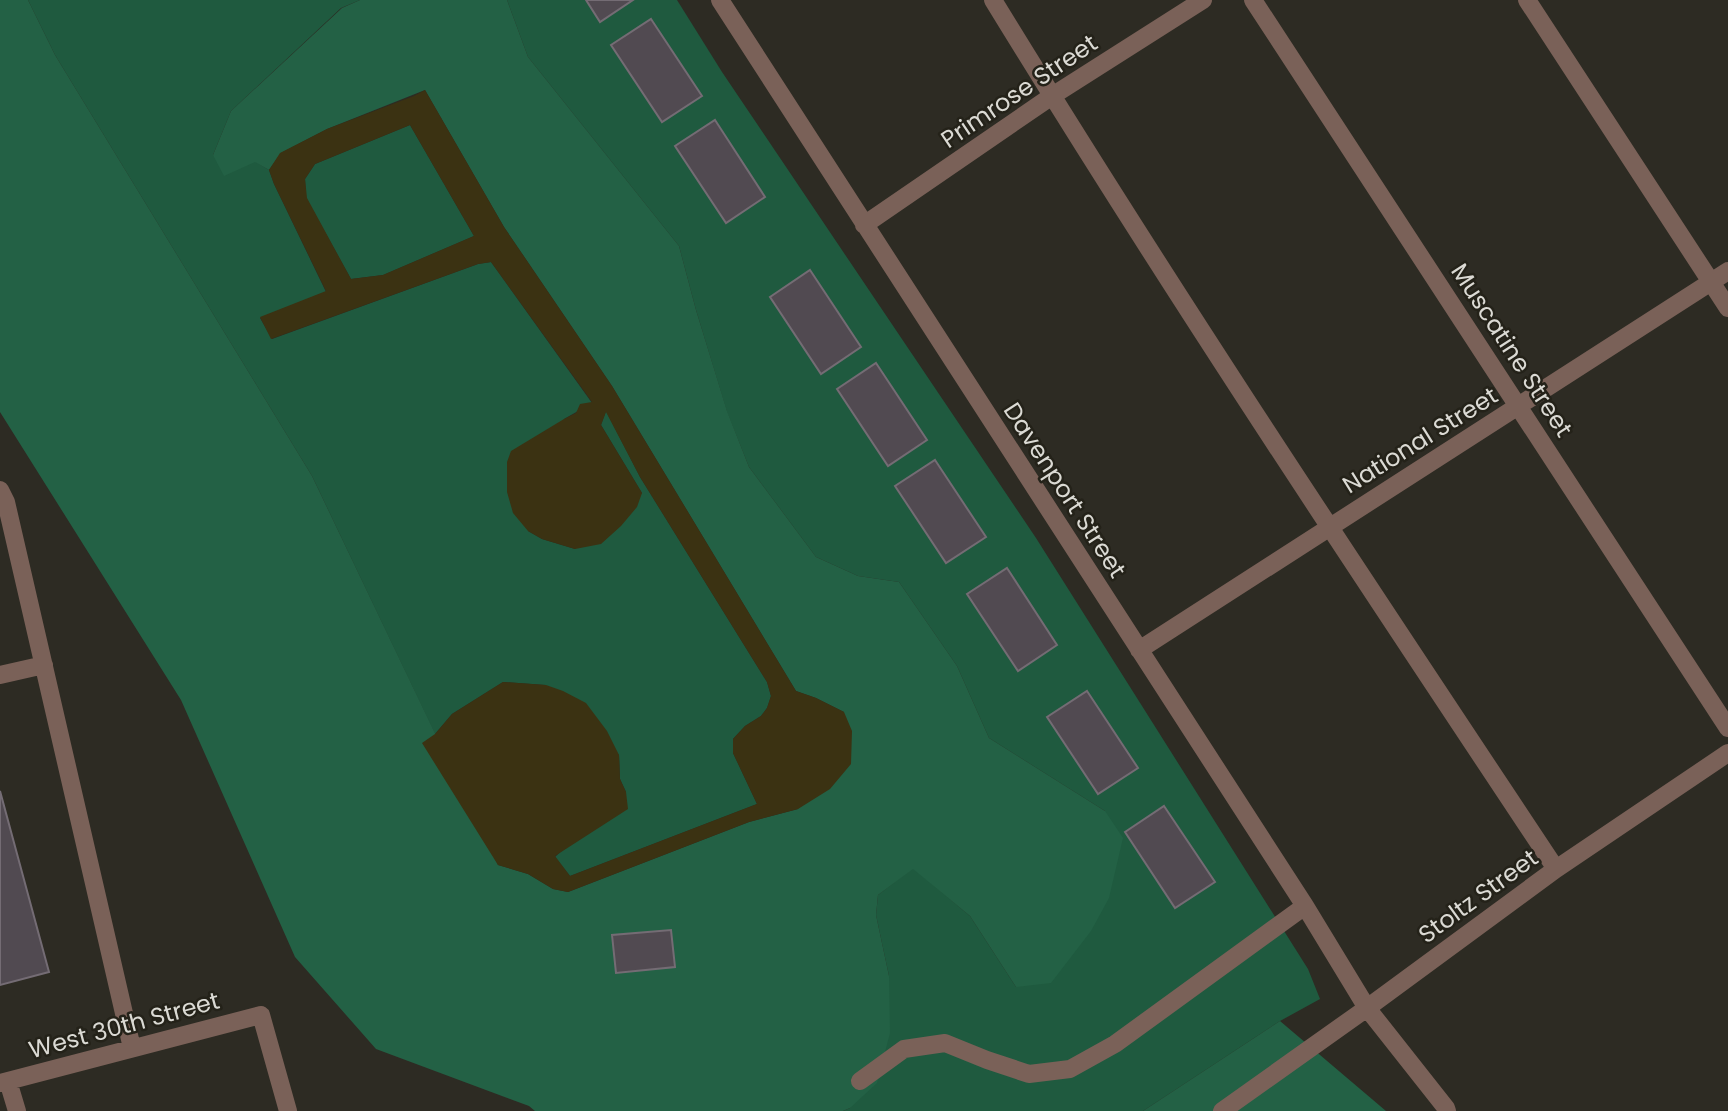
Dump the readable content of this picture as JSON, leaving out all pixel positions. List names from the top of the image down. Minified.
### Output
{"streets":{"street":["Primrose Street","Muscatine Street","National Street","Davenport Street","Stoltz Street","West 30th Street"]},"crossings":[["Primrose Street","Davenport Street"],["Muscatine Street","National Street"],["National Street","Davenport Street"],["Davenport Street","Stoltz Street"]]}
